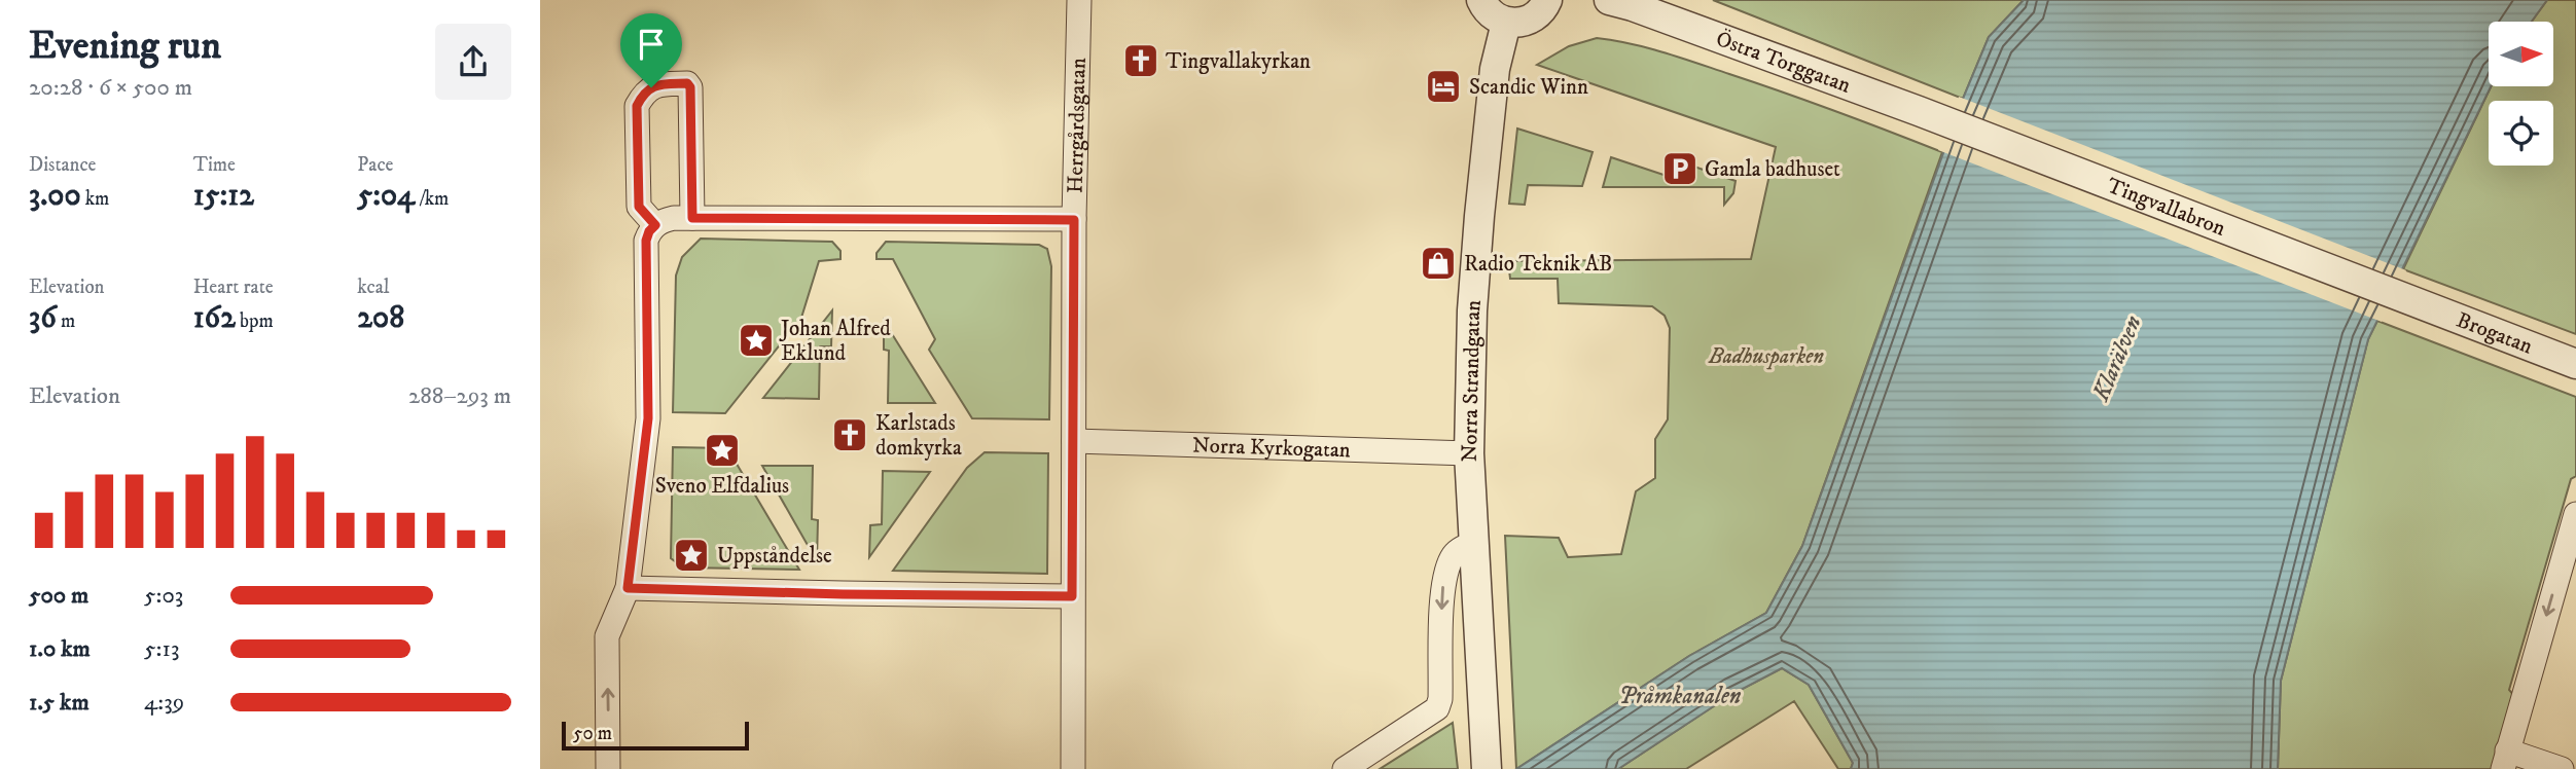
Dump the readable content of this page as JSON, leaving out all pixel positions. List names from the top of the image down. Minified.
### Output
{"streets":{"street":["Östra Torggatan","Herrgårdsgatan","Tingvallabron","Brogatan","Norra Strandgatan","Norra Kyrkogatan"]},"crossings":[["Östra Torggatan","Tingvallabron"],["Herrgårdsgatan","Norra Kyrkogatan"],["Tingvallabron","Brogatan"],["Norra Strandgatan","Norra Kyrkogatan"]],"water":["Klarälven","Pråmkanalen"],"parks":["Badhusparken"],"places":{"church":["Tingvallakyrkan","Karlstads domkyrka"],"hotel":["Scandic Winn"],"parking":["Gamla badhuset"],"shop":["Radio Teknik AB"],"place":["Johan Alfred Eklund","Sveno Elfdalius","Uppståndelse"]},"scale_bar":"50 m","north":"right","page":{"heading":["Evening run","20:28 · 6 × 500 m"],"stats":[["Distance","3.00 km"],["Time","15:12"],["Pace","5:04 /km"],["Elevation","36 m"],["Heart rate","162 bpm"],["kcal","208"]],"chart":["Elevation","288–293 m"],"list":[{"name":"500 m","note":"5:03"},{"name":"1.0 km","note":"5:13"},{"name":"1.5 km","note":"4:39"}],"scale":"50 m"}}
